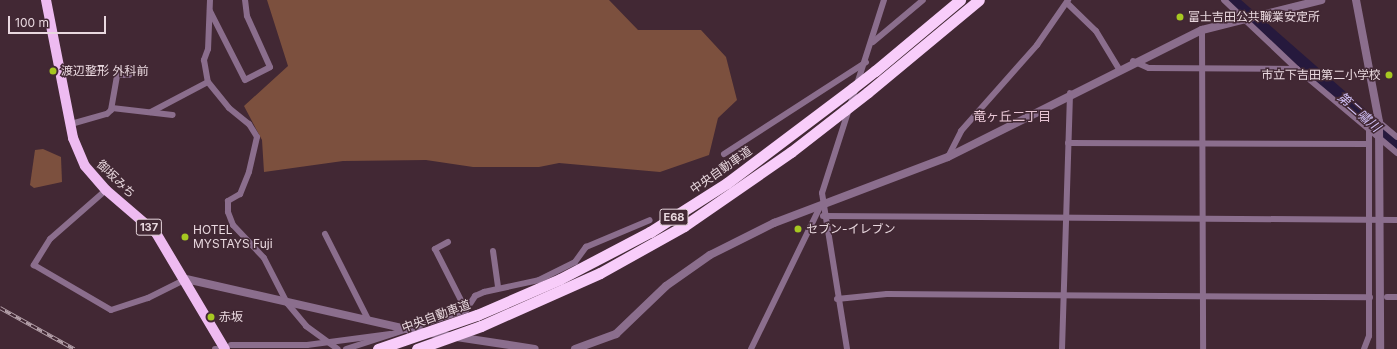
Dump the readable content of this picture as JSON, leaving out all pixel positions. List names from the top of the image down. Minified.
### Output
{"streets":{"highway":["中央自動車道","御坂みち","E68","137"]},"districts":["竜ヶ丘二丁目"],"water":["第二嘯川"],"places":["富士吉田公共職業安定所","渡辺整形 外科前","市立下吉田第二小学校","セブン-イレブン","HOTEL MYSTAYS Fuji","赤坂"],"scale_bar":"100 m"}
